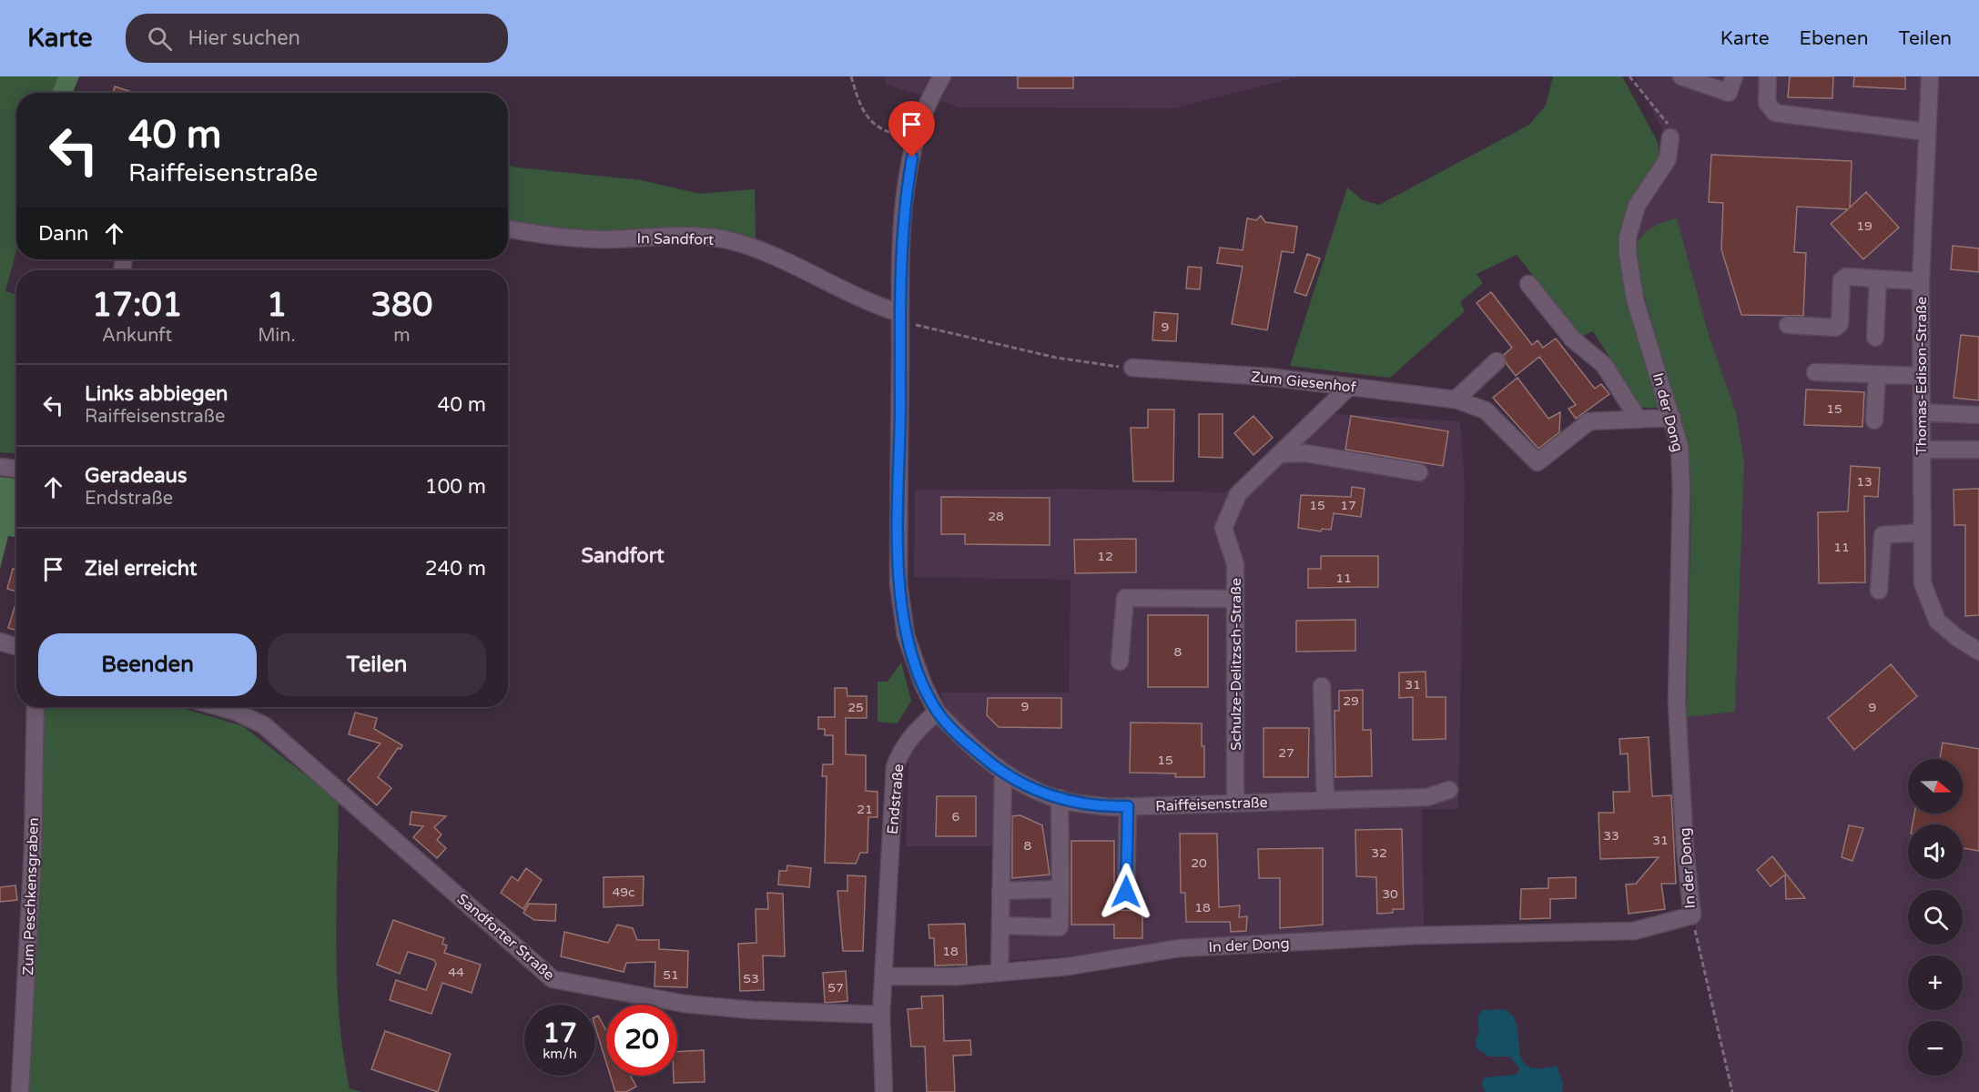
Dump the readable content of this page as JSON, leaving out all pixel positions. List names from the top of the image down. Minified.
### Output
{"streets":{"street":["In Sandfort","Thomas-Edison-Straße","Zum Giesenhof","In der Dong","Schulze-Delitzsch-Straße","Endstraße","Raiffeisenstraße","Zum Peschkensgraben","Sandforter Straße"]},"crossings":[["Zum Giesenhof","In der Dong"],["In der Dong","Endstraße"],["Schulze-Delitzsch-Straße","Raiffeisenstraße"],["Endstraße","Raiffeisenstraße"],["Endstraße","Sandforter Straße"]],"districts":["Sandfort"],"house_numbers":["19","9","15","13","15","17","28","11","12","11","8","31","29","9","25","9","27","15","21","6","33","31","8","32","20","49c","30","18","18","44","51","53","57"],"north":"right","page":{"header":"Karte","search":"Hier suchen","nav":["Karte","Ebenen","Teilen"],"turn":["40 m","Raiffeisenstraße"],"then":"Dann","eta":["17:01","Ankunft","1","Min.","380","m"],"list":[{"name":"Links abbiegen","note":"Raiffeisenstraße","value":"40 m"},{"name":"Geradeaus","note":"Endstraße","value":"100 m"},{"name":"Ziel erreicht","value":"240 m"}],"buttons":["Beenden","Teilen"],"map_buttons":["+","−"],"speed":"17 km/h","limit":"20"}}
